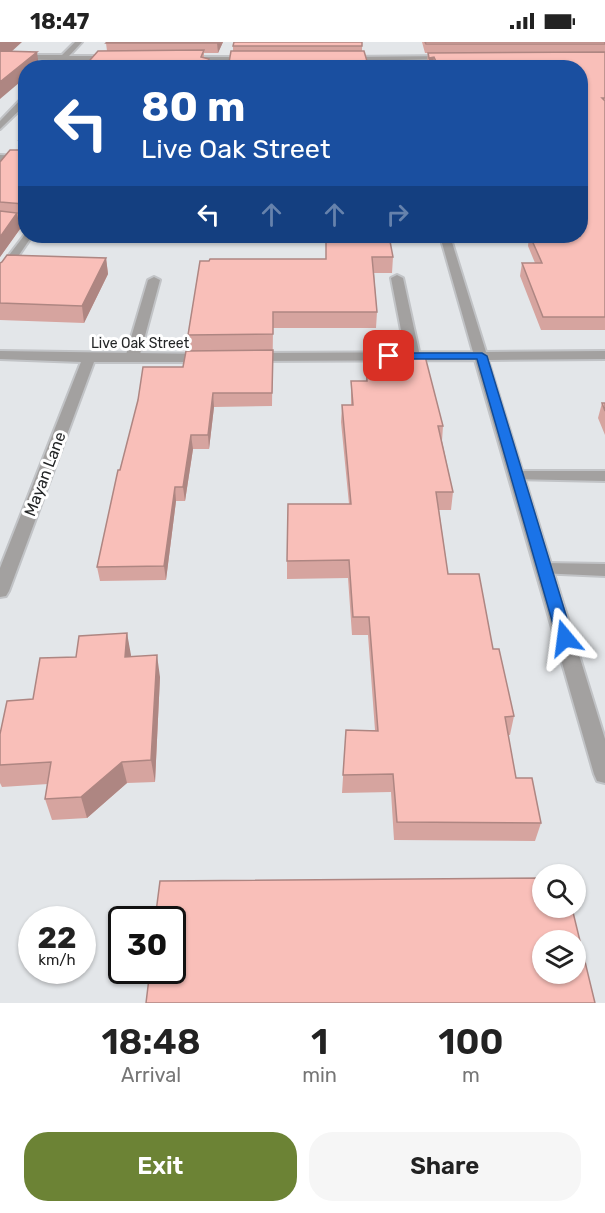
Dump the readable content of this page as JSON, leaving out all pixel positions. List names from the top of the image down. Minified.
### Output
{"streets":{"street":["Live Oak Street","Mayan Lane"]},"crossings":[["Live Oak Street","Mayan Lane"]],"page":{"status":"18:47","turn":["80 m","Live Oak Street"],"speed":"22 km/h","limit":"30","eta":["18:48","Arrival","1","min","100","m"],"buttons":["Exit","Share"]}}
